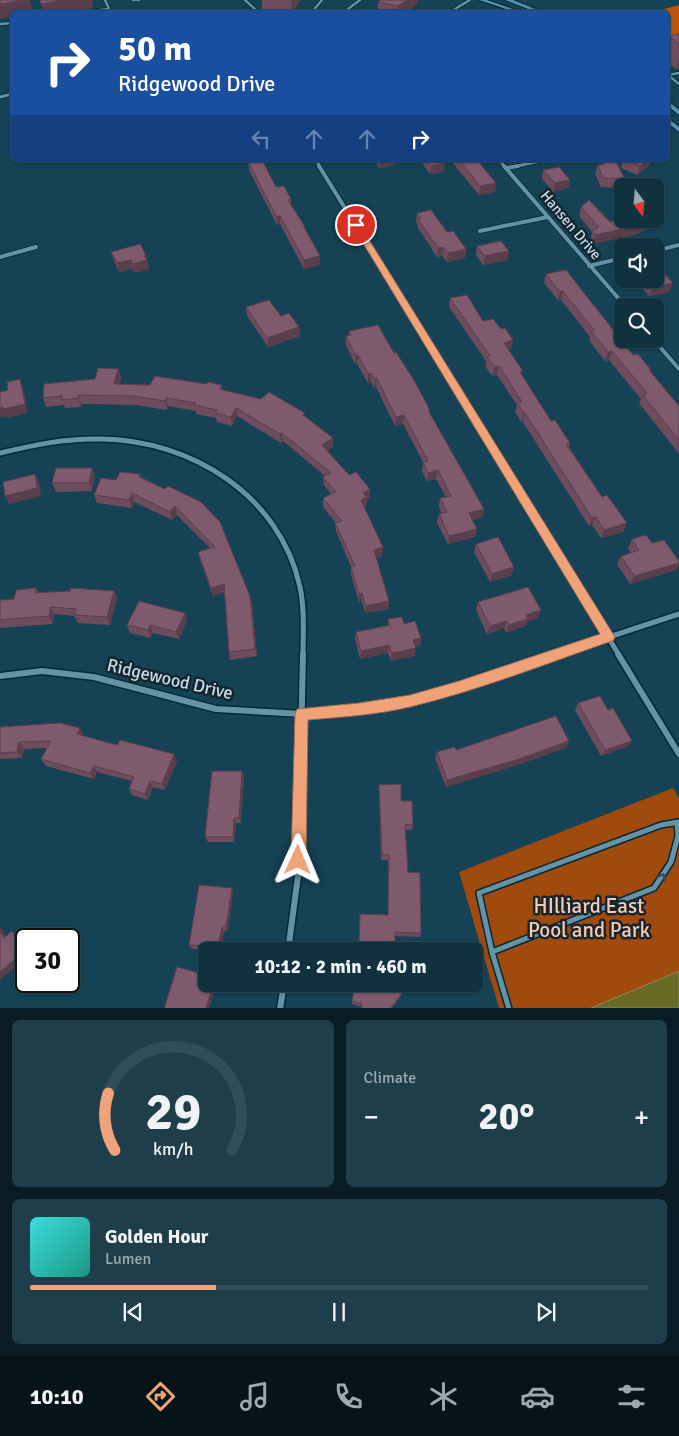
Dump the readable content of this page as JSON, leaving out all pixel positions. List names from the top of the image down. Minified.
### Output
{"streets":{"street":["Hansen Drive","Ridgewood Drive"]},"parks":["HIlliard East Pool and Park"],"north":"bottom","page":{"turn":["50 m","Ridgewood Drive"],"limit":"30","trip":"10:12 · 2 min · 460 m","tile":"Climate","heat":["−","20°","+"],"song":["Golden Hour","Lumen"],"tabs":"10:10","gauge":["29","km/h"]}}
